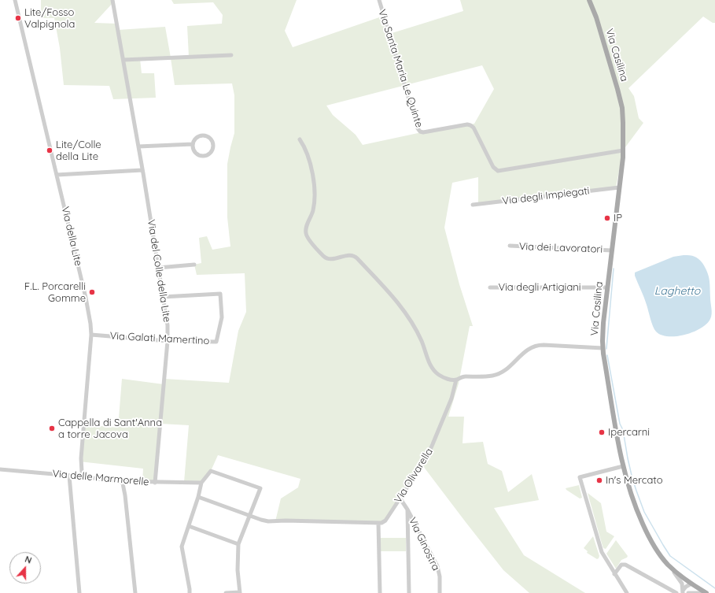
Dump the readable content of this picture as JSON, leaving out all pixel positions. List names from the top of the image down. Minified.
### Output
{"streets":{"main road":["Via Casilina"],"street":["Via Santa Maria Le Quinte","Via degli Impiegati","Via della Lite","Via dei Lavoratori","Via del Colle della Lite","Via degli Artigiani","Via Galati Mamertino","Via Olivarella","Via delle Marmorelle","Via Ginostra"]},"crossings":[["Via Casilina","Via Santa Maria Le Quinte"],["Via Casilina","Via degli Impiegati"],["Via Casilina","Via dei Lavoratori"],["Via Casilina","Via degli Artigiani"],["Via della Lite","Via Galati Mamertino"],["Via della Lite","Via delle Marmorelle"],["Via del Colle della Lite","Via Galati Mamertino"],["Via del Colle della Lite","Via delle Marmorelle"],["Via Olivarella","Via Ginostra"]],"water":["Laghetto"],"places":["Lite/Fosso Valpignola","Lite/Colle della Lite","IP","F.L. Porcarelli Gomme","Cappella di Sant'Anna a torre Jacova","Ipercarni","In's Mercato"],"north":"top"}
